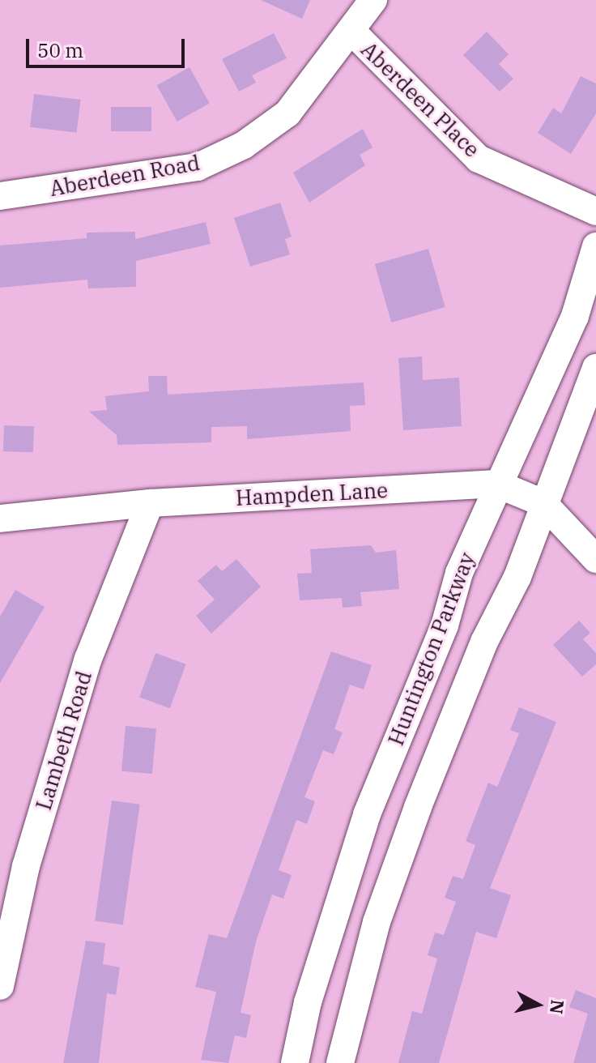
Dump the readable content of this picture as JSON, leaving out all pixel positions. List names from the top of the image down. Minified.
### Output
{"streets":{"street":["Aberdeen Place","Aberdeen Road","Hampden Lane","Huntington Parkway","Lambeth Road"]},"crossings":[["Aberdeen Place","Aberdeen Road"],["Hampden Lane","Huntington Parkway"],["Hampden Lane","Lambeth Road"]],"scale_bar":"50 m","north":"right"}
